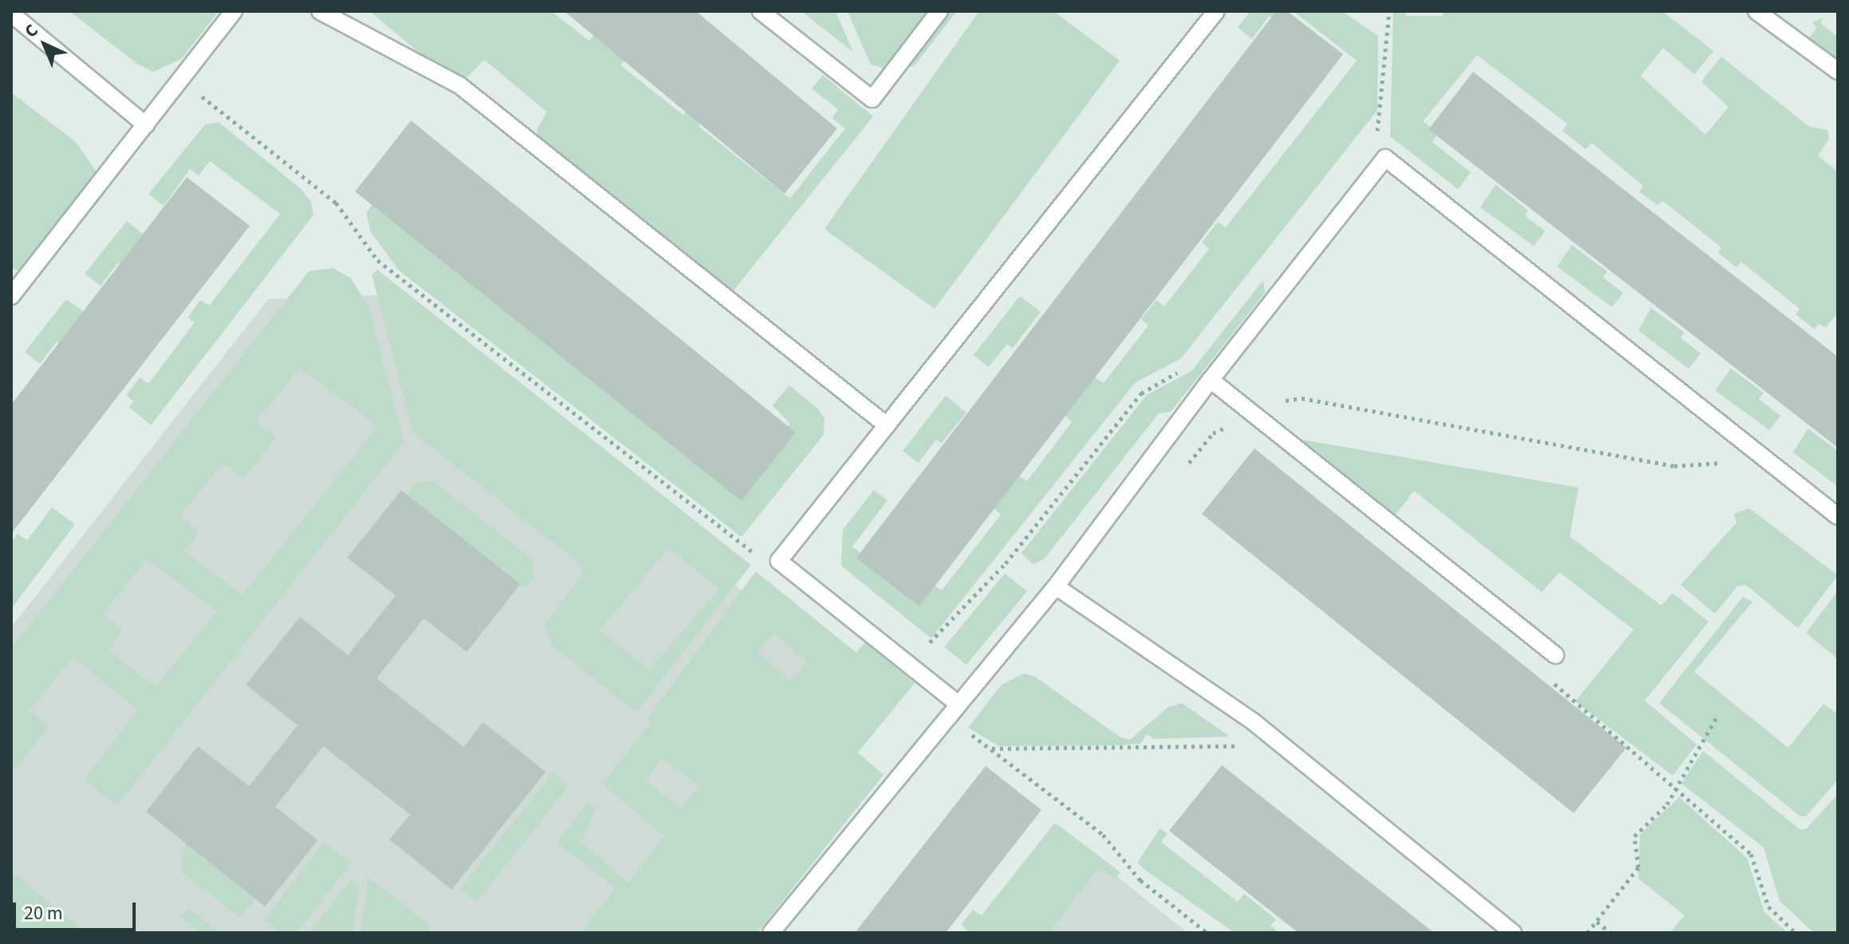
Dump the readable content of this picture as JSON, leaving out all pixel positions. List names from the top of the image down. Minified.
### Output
{"scale_bar":"20 m","north":"top left"}
